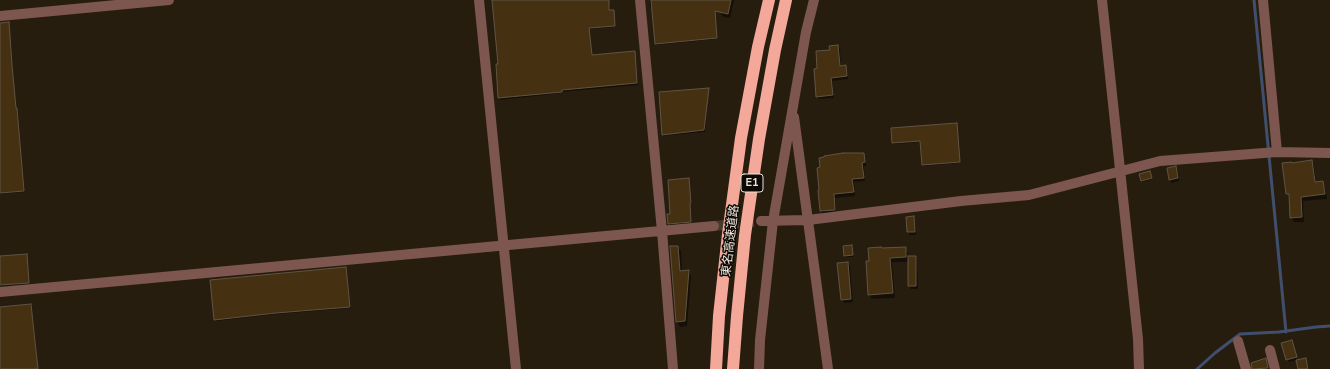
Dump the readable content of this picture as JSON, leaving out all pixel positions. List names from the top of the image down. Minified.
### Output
{"streets":{"highway":["E1","東名高速道路"]}}
